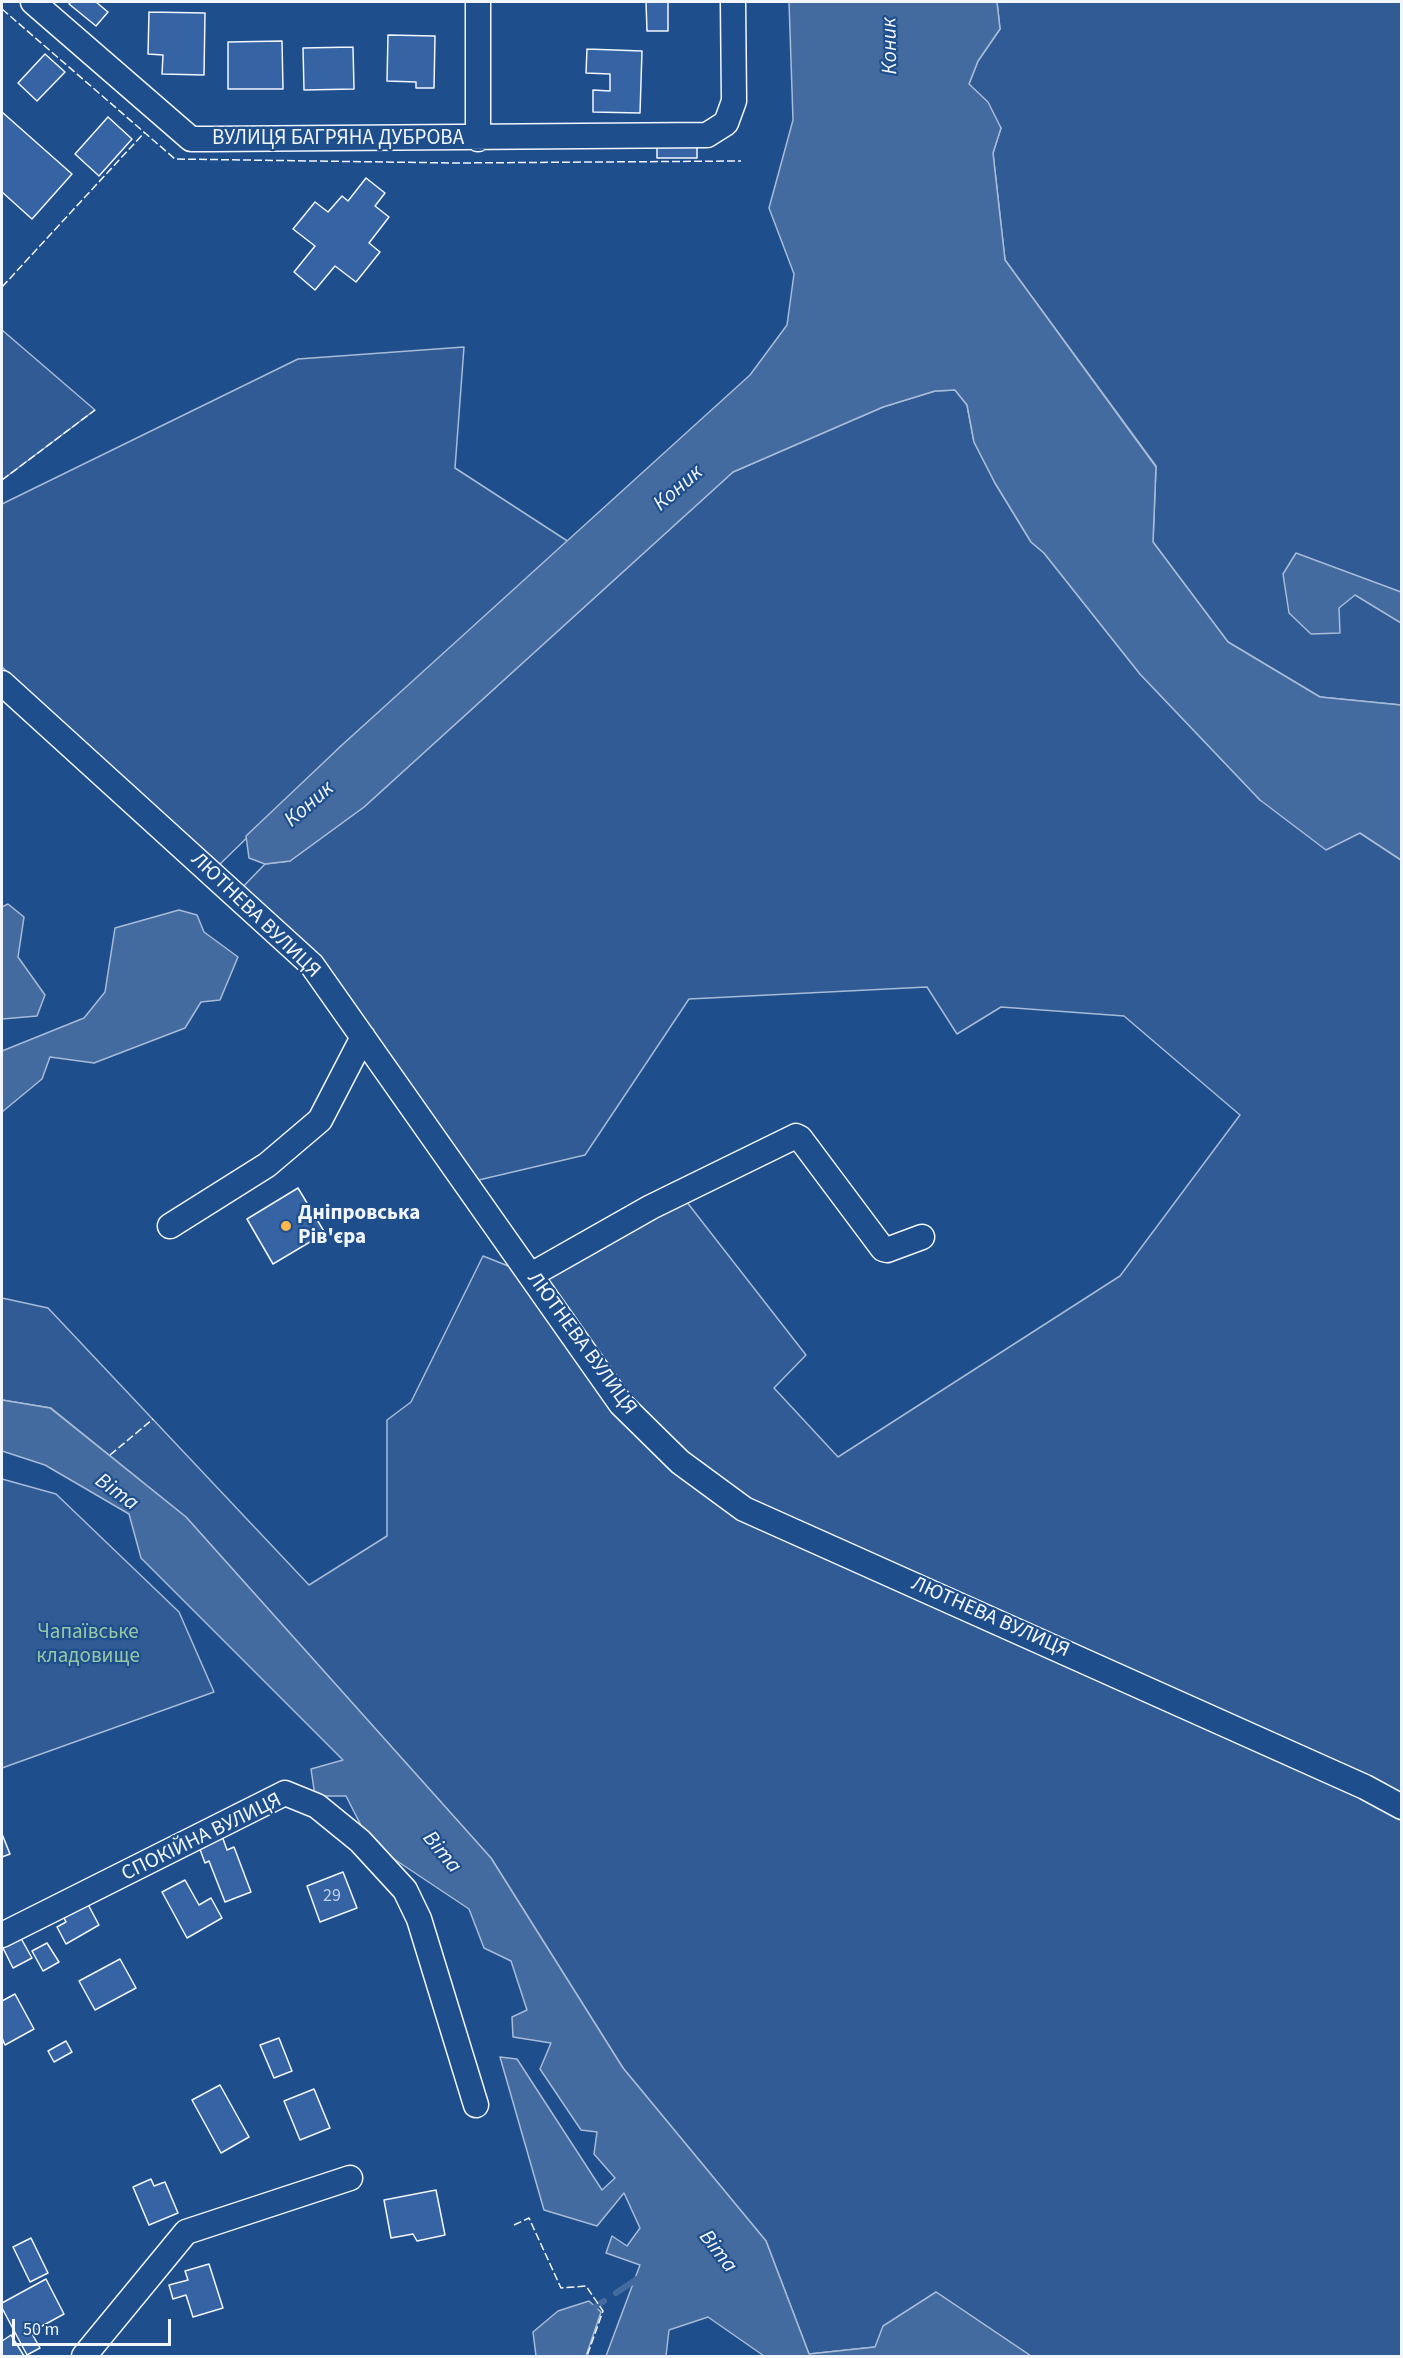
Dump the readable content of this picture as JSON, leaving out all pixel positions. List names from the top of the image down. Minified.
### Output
{"streets":{"street":["ВУЛИЦЯ БАГРЯНА ДУБРОВА","ЛЮТНЕВА ВУЛИЦЯ","СПОКІЙНА ВУЛИЦЯ"]},"water":["Коник","Віта"],"parks":["Чапаївське кладовище"],"places":["Дніпровська Рів'єра"],"house_numbers":["29"],"scale_bar":"50 m"}
